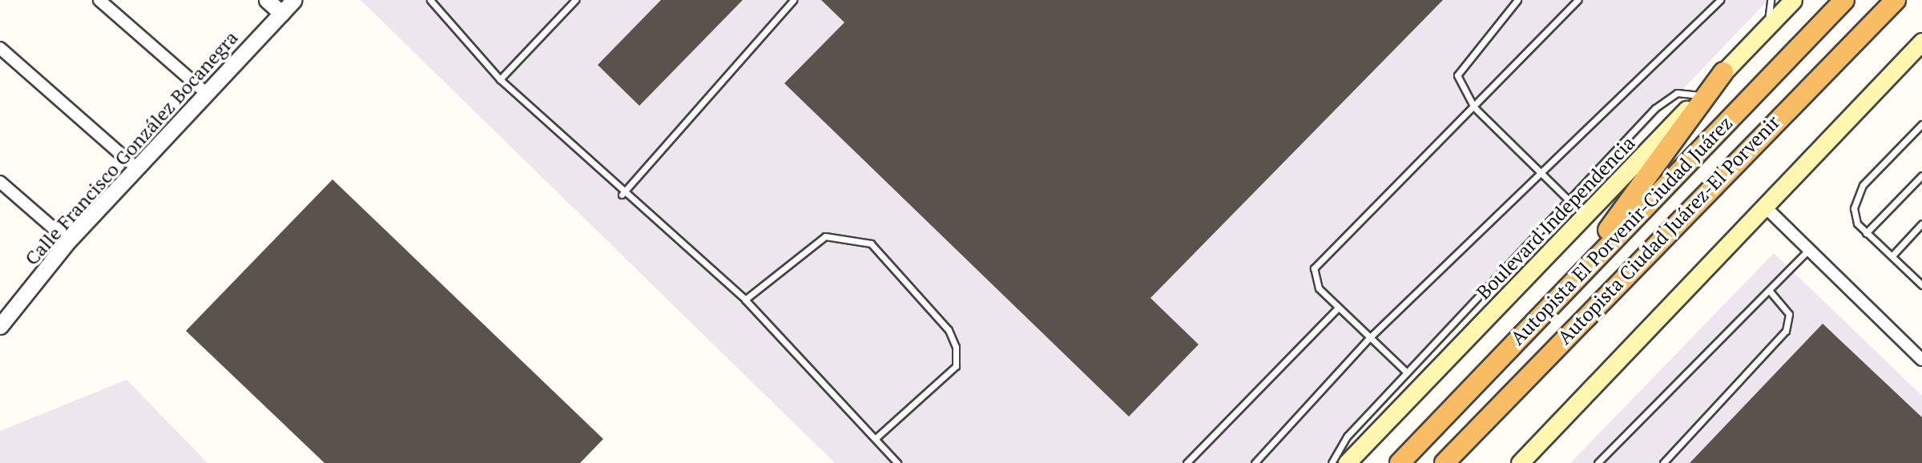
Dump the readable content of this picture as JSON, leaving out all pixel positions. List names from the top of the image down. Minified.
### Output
{"streets":{"highway":["Autopista Ciudad Juárez-El Porvenir","Autopista El Porvenir-Ciudad Juárez"],"main road":["Boulevard Independencia"],"street":["Calle Francisco González Bocanegra"]}}
